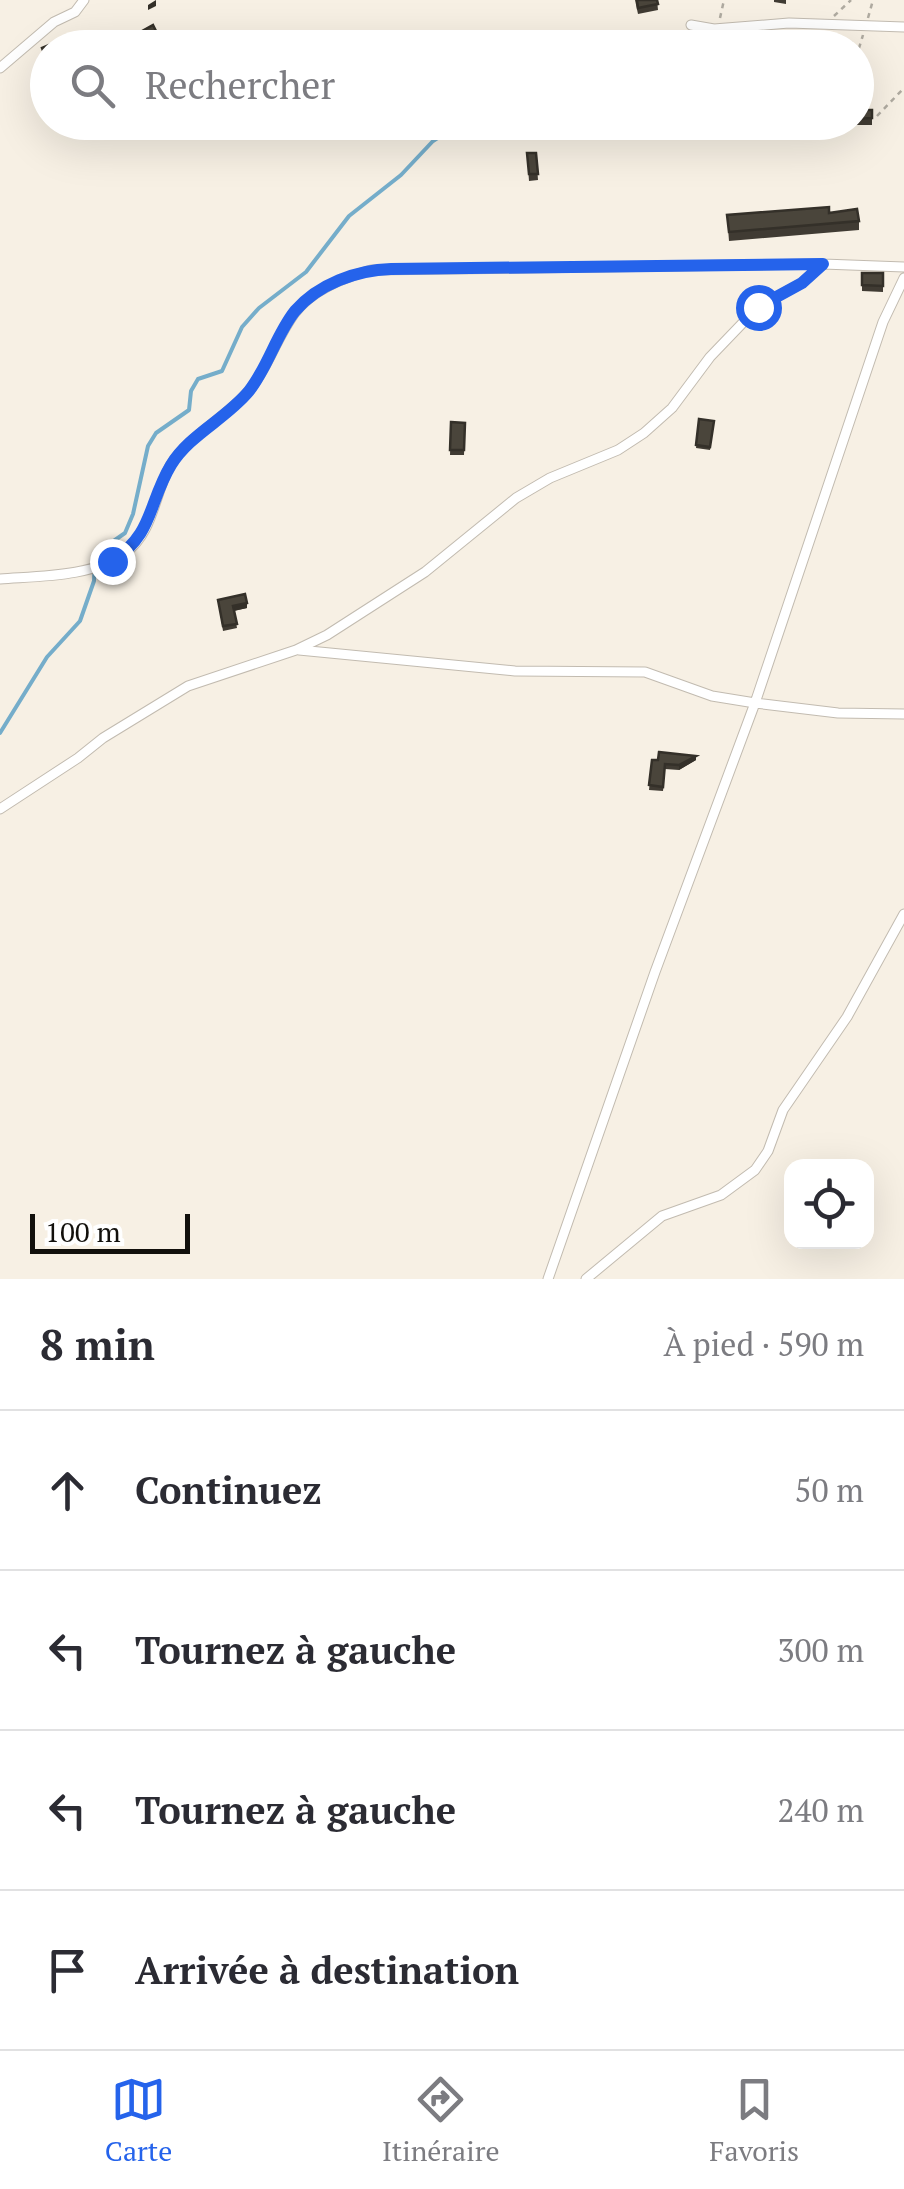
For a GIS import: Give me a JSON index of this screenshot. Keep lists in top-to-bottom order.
{
  "scale_bar": "100 m",
  "page": {
    "search": "Rechercher",
    "scale": "100 m",
    "heading": ["8 min", "À pied · 590 m"],
    "list": [
      ["Continuez", "50 m"],
      ["Tournez à gauche", "300 m"],
      ["Tournez à gauche", "240 m"],
      "Arrivée à destination"
    ],
    "nav": ["Carte", "Itinéraire", "Favoris"]
  }
}
